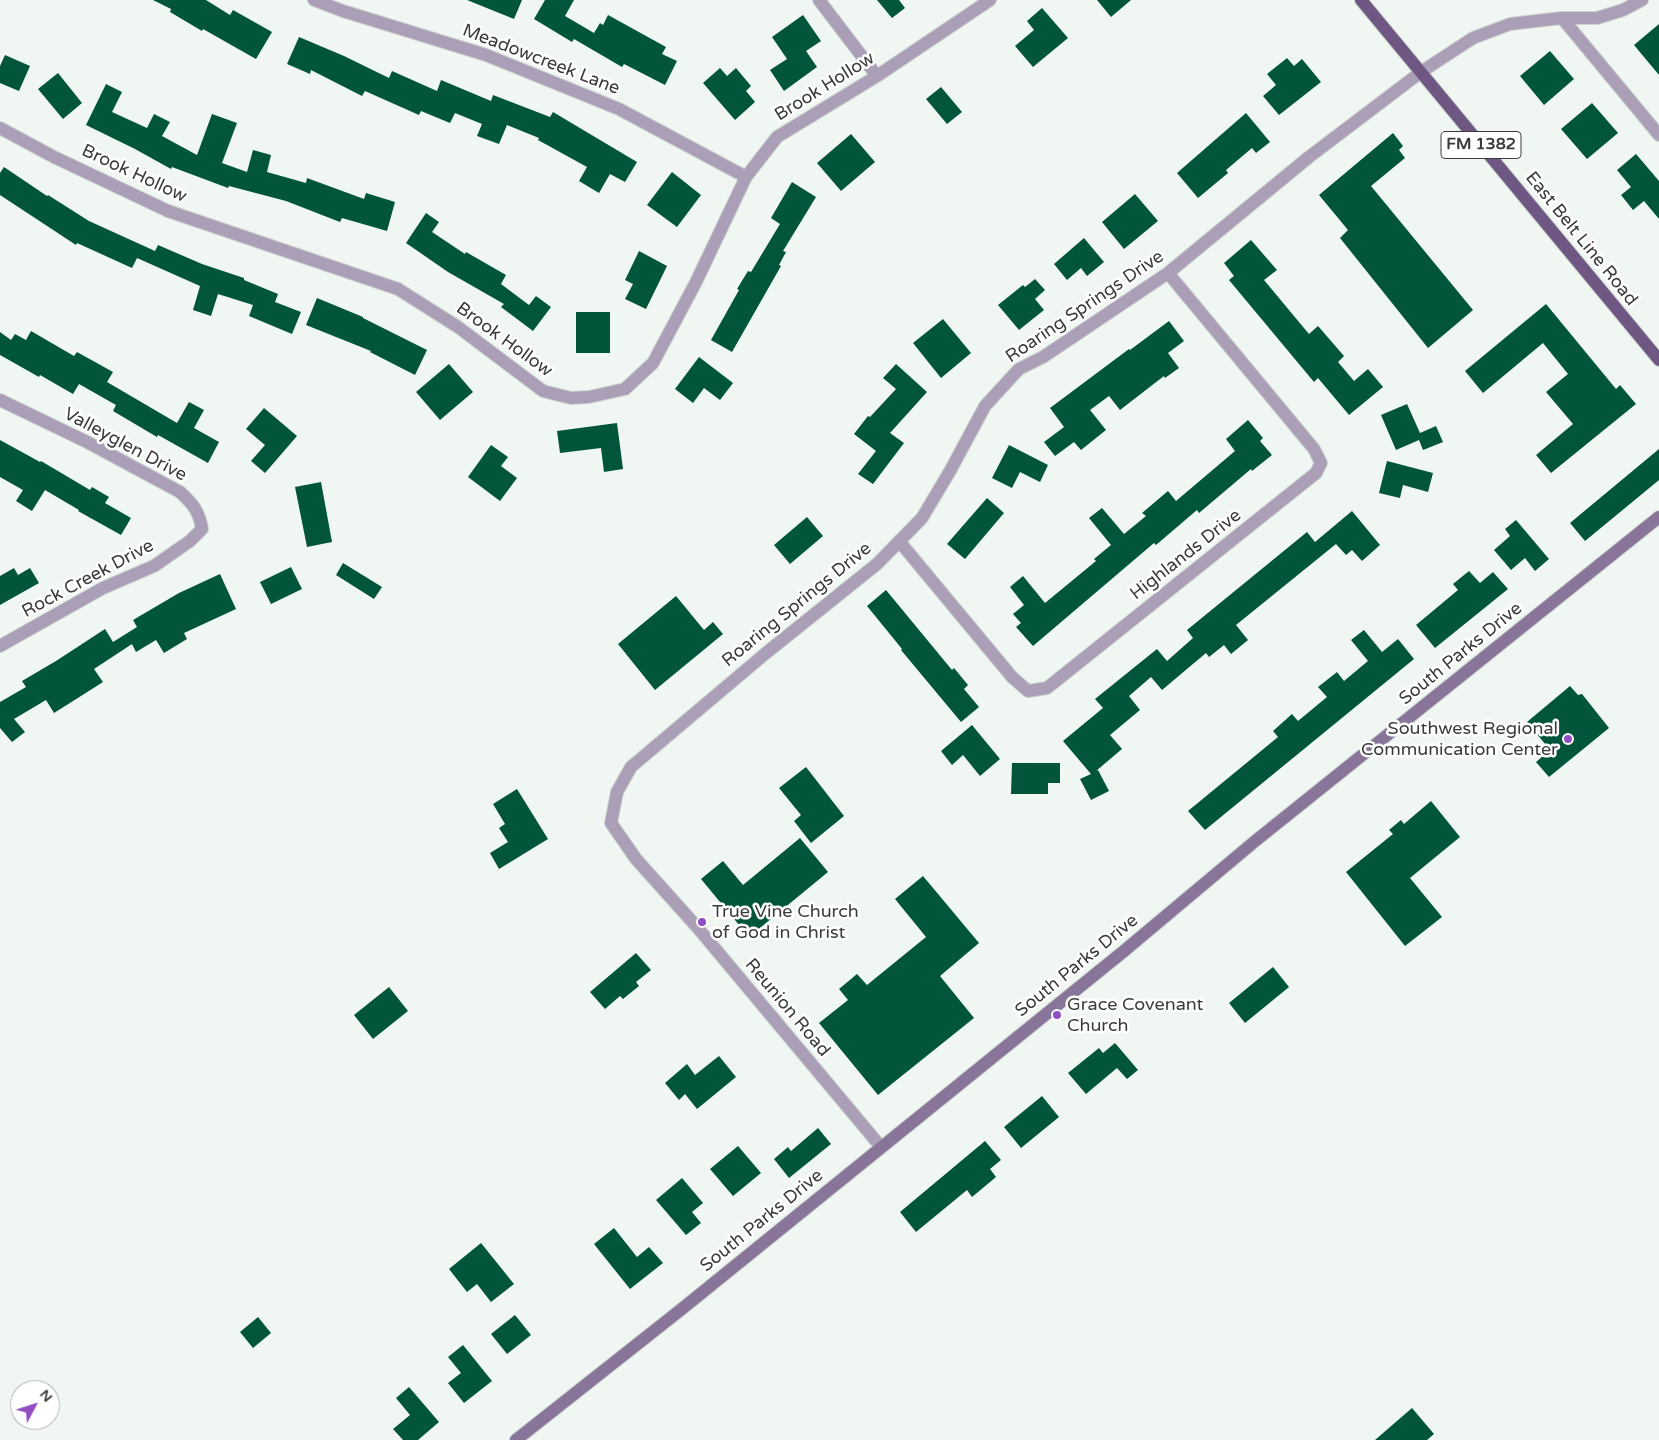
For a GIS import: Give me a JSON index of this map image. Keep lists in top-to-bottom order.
{
  "streets": {
    "main road": ["FM 1382", "East Belt Line Road"],
    "street": [
      "Meadowcreek Lane",
      "Brook Hollow",
      "Roaring Springs Drive",
      "Valleyglen Drive",
      "Highlands Drive",
      "Rock Creek Drive",
      "South Parks Drive",
      "Reunion Road"
    ]
  },
  "crossings": [
    ["Meadowcreek Lane", "Brook Hollow"],
    ["East Belt Line Road", "Roaring Springs Drive"],
    ["Roaring Springs Drive", "Highlands Drive"],
    ["Roaring Springs Drive", "Reunion Road"],
    ["Valleyglen Drive", "Rock Creek Drive"],
    ["South Parks Drive", "Reunion Road"]
  ],
  "places": ["Southwest Regional Communication Center", "True Vine Church of God in Christ", "Grace Covenant Church"],
  "north": "top right"
}
